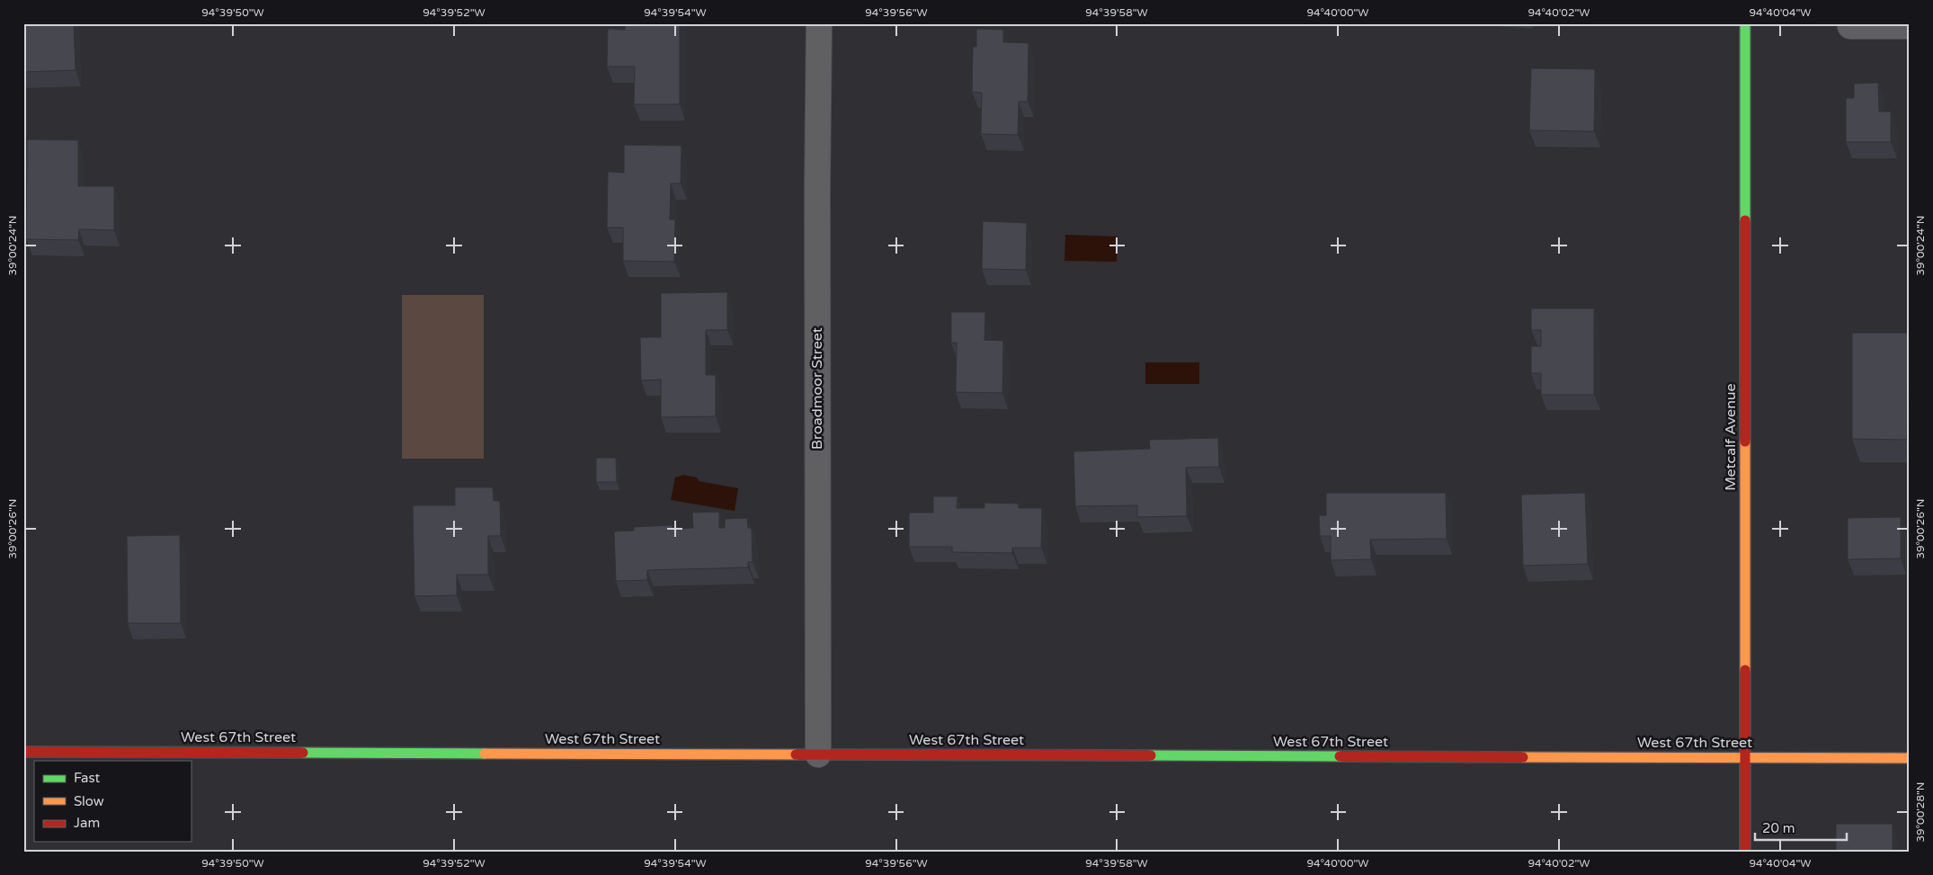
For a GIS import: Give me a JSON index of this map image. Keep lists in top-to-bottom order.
{
  "streets": {
    "street": ["Broadmoor Street", "Metcalf Avenue", "West 67th Street"]
  },
  "crossings": [
    ["Broadmoor Street", "West 67th Street"],
    ["Metcalf Avenue", "West 67th Street"]
  ],
  "legend": ["Fast", "Slow", "Jam"],
  "scale_bar": "20 m",
  "coordinates": [
    "94°39'50\"W",
    "94°39'52\"W",
    "94°39'54\"W",
    "94°39'56\"W",
    "94°39'58\"W",
    "94°40'00\"W",
    "94°40'02\"W",
    "94°40'04\"W",
    "39°00'24\"N",
    "39°00'26\"N",
    "39°00'28\"N"
  ]
}
